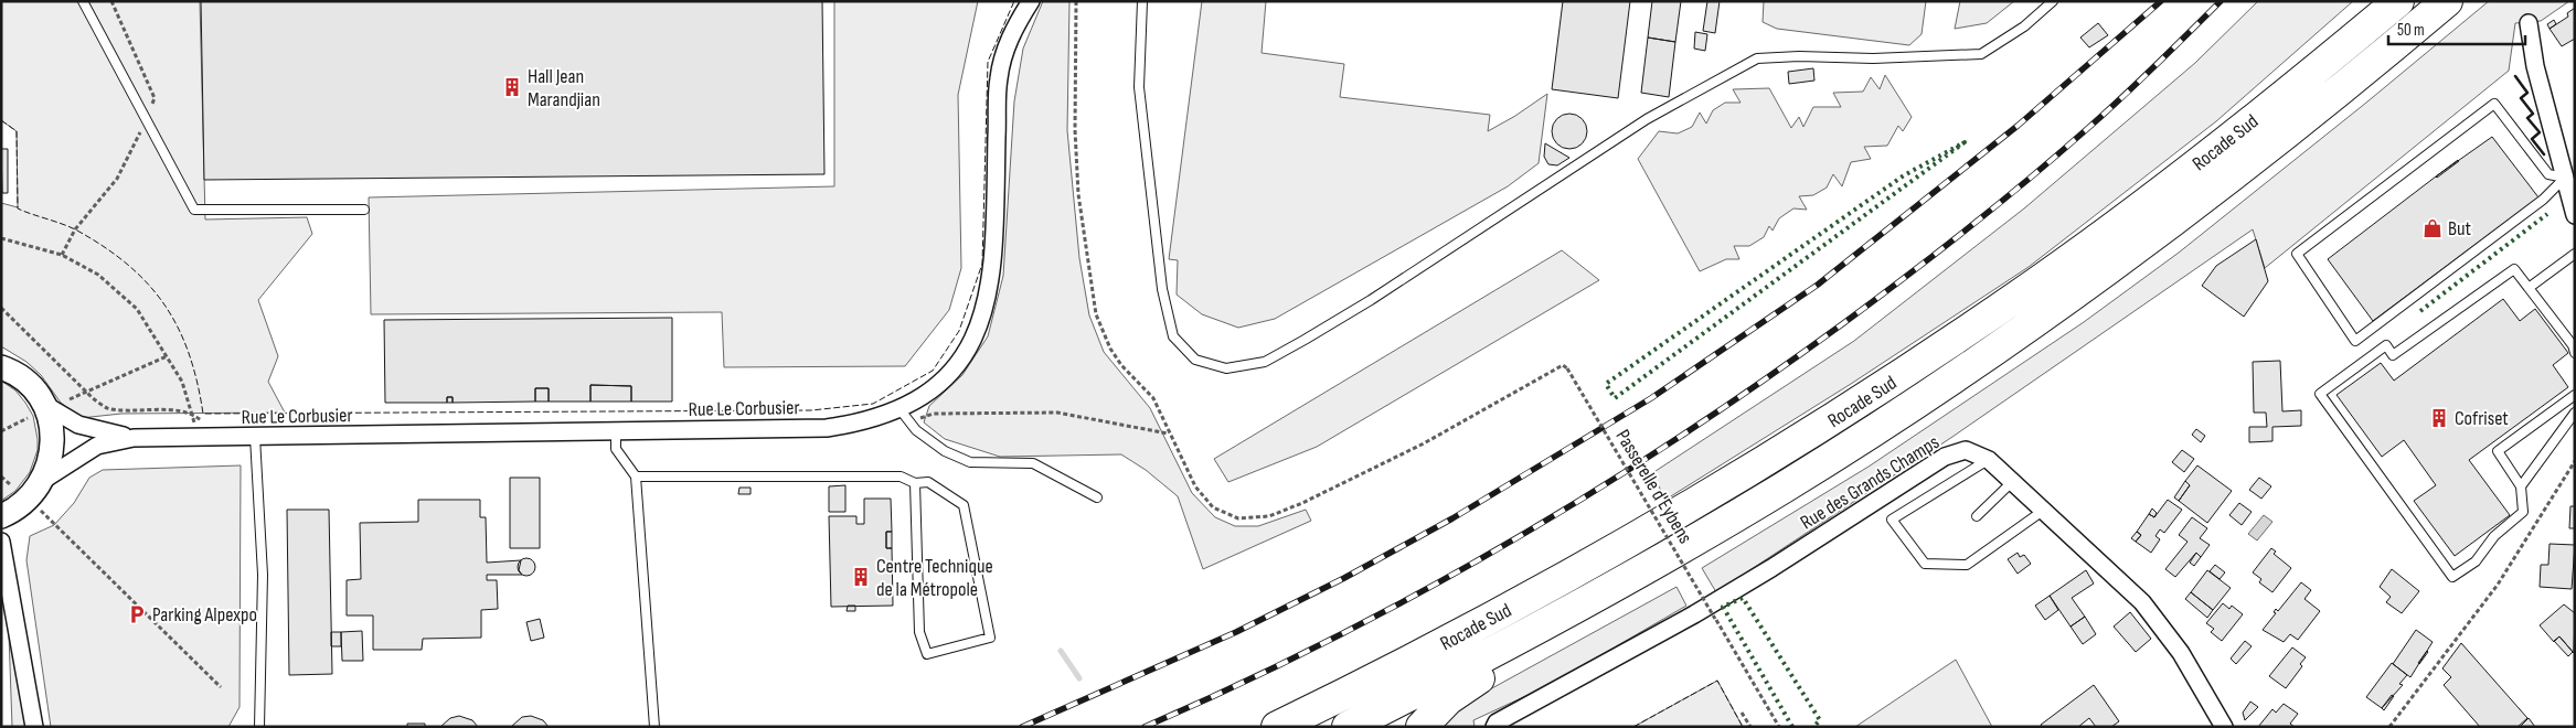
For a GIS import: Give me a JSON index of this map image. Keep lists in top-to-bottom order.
{
  "streets": {
    "highway": ["Rocade Sud"],
    "street": ["Rue Le Corbusier", "Rue des Grands Champs"],
    "path": ["Passerelle d'Eybens"]
  },
  "places": {
    "building": ["Hall Jean Marandjian", "Cofriset", "Centre Technique de la Métropole"],
    "shop": ["But"],
    "parking": ["Parking Alpexpo"]
  },
  "scale_bar": "50 m"
}
